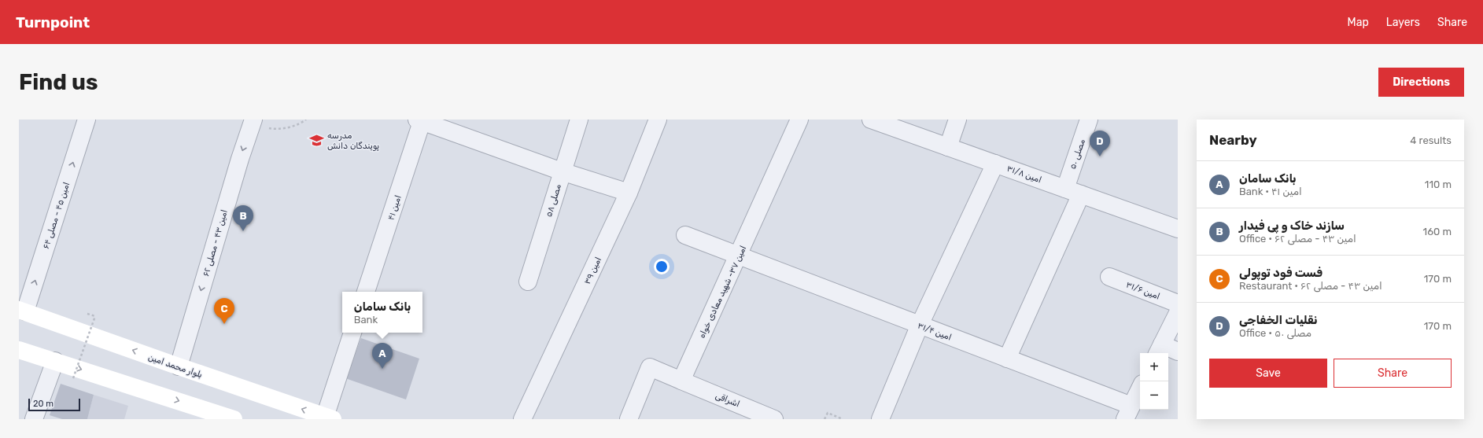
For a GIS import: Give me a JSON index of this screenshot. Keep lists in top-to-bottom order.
{
  "streets": {
    "main road": ["بلوار محمد امین"],
    "street": [
      "مصلی ۵۰",
      "امین ۳۱/۸",
      "مصلی ۵۸",
      "امین ۴۱",
      "امین ۴۵ - مصلی ۶۴",
      "امین ۴۳ - مصلی ۶۲",
      "امین ۳۹",
      "امین ۳۱/۶",
      "امین ۳۷- شهید معادی خواه",
      "امین ۳۱/۴",
      "اشراقی"
    ]
  },
  "crossings": [
    ["مصلی ۵۰", "امین ۳۱/۸"],
    ["امین ۴۵ - مصلی ۶۴", "بلوار محمد امین"],
    ["امین ۴۳ - مصلی ۶۲", "بلوار محمد امین"],
    ["امین ۳۷- شهید معادی خواه", "امین ۳۱/۴"],
    ["امین ۳۷- شهید معادی خواه", "اشراقی"]
  ],
  "one_way": ["امین ۴۵ - مصلی ۶۴", "امین ۴۳ - مصلی ۶۲"],
  "places": {
    "school or university": ["مدرسه پویندگان دانش"]
  },
  "scale_bar": "20 m",
  "page": {
    "header": "Turnpoint",
    "nav": ["Map", "Layers", "Share"],
    "buttons": [
      "Directions",
      ["Save", "Share"]
    ],
    "title": "Find us",
    "heading": ["Nearby", "4 results"],
    "pins": [
      "D",
      "B",
      "C",
      "A"
    ],
    "list": [
      {
        "mark": "A",
        "name": "بانک سامان",
        "note": "Bank · امین ۴۱",
        "value": "110 m"
      },
      {
        "mark": "B",
        "name": "سازند خاک و پی فیدار",
        "note": "Office · امین ۴۳ - مصلی ۶۲",
        "value": "160 m"
      },
      {
        "mark": "C",
        "name": "فست فود توپولی",
        "note": "Restaurant · امین ۴۳ - مصلی ۶۲",
        "value": "170 m"
      },
      {
        "mark": "D",
        "name": "نقلیات الخفاجی",
        "note": "Office · مصلی ۵۰",
        "value": "170 m"
      }
    ],
    "popup": ["بانک سامان", "Bank"],
    "map_buttons": ["+", "−"],
    "scale": "20 m"
  }
}
